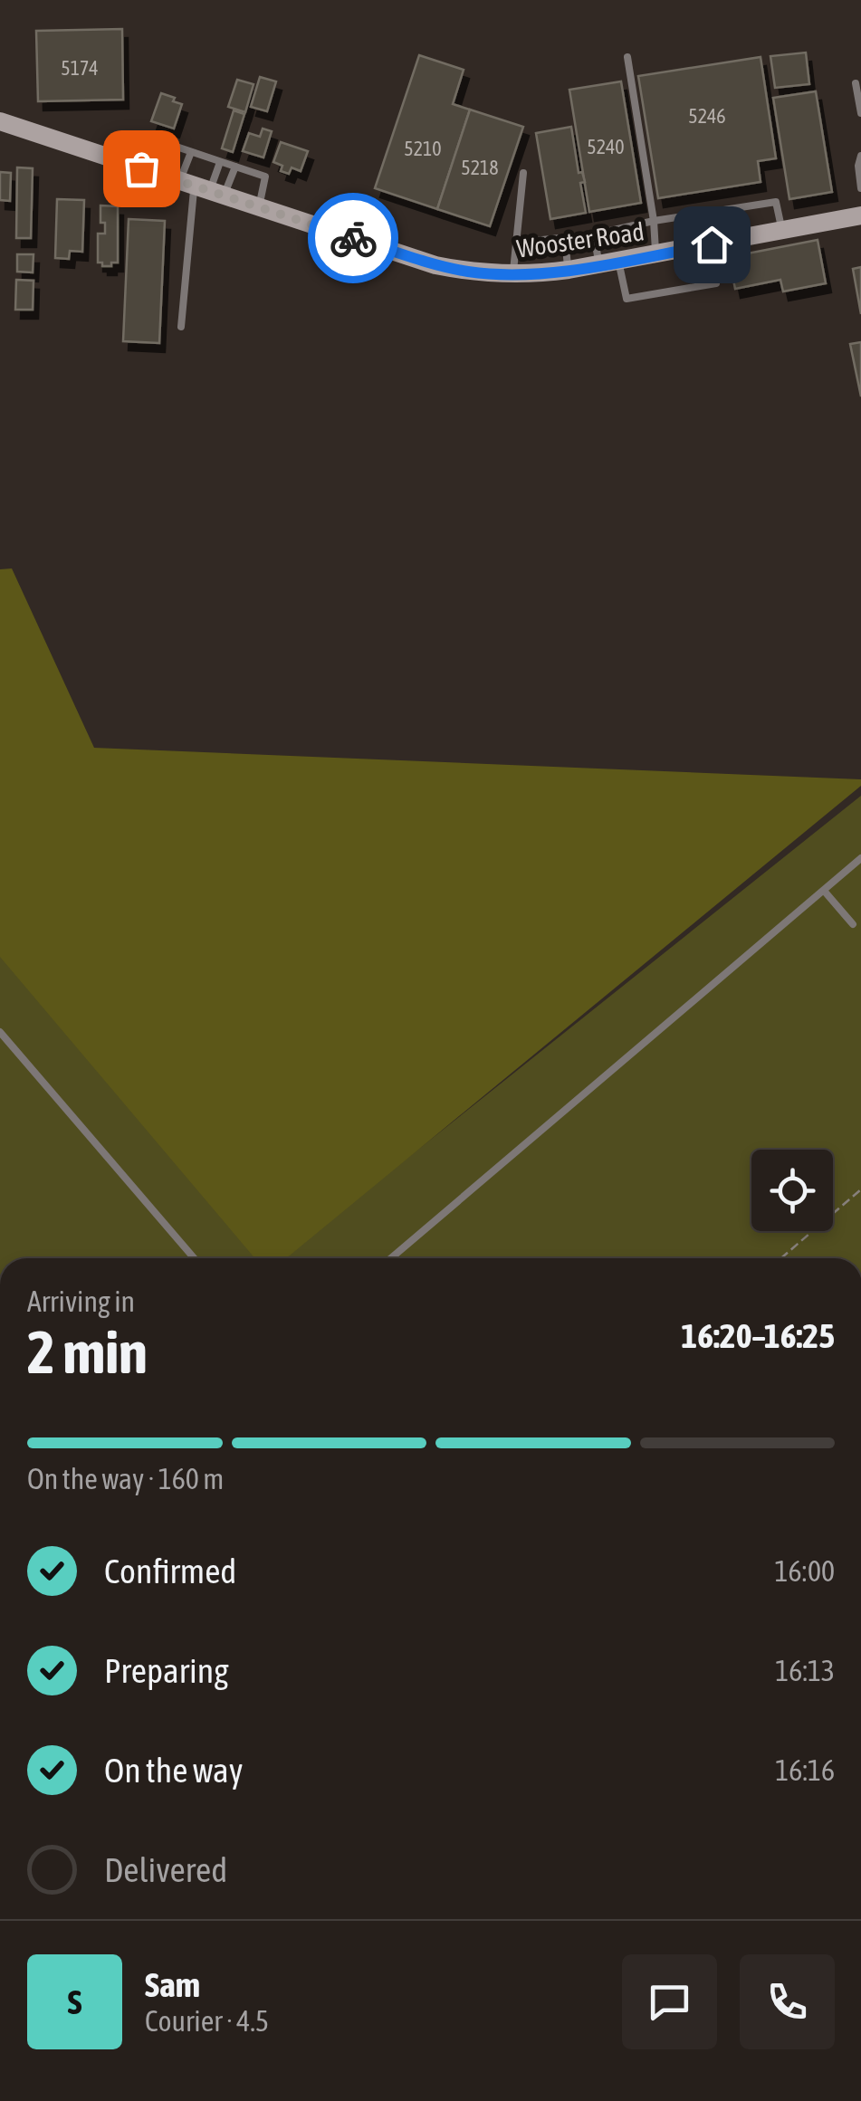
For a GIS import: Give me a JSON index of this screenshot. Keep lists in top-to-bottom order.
{
  "streets": {
    "street": ["Wooster Road"]
  },
  "house_numbers": [
    "5174",
    "5246",
    "5240",
    "5210",
    "5218"
  ],
  "page": {
    "heading": ["2 min", "Arriving in", "16:20–16:25"],
    "panel": ["Sam", "Courier · 4.5"],
    "bar": "On the way · 160 m",
    "list": [
      ["Confirmed", "16:00"],
      ["Preparing", "16:13"],
      ["On the way", "16:16"],
      "Delivered"
    ],
    "round": "S"
  }
}
